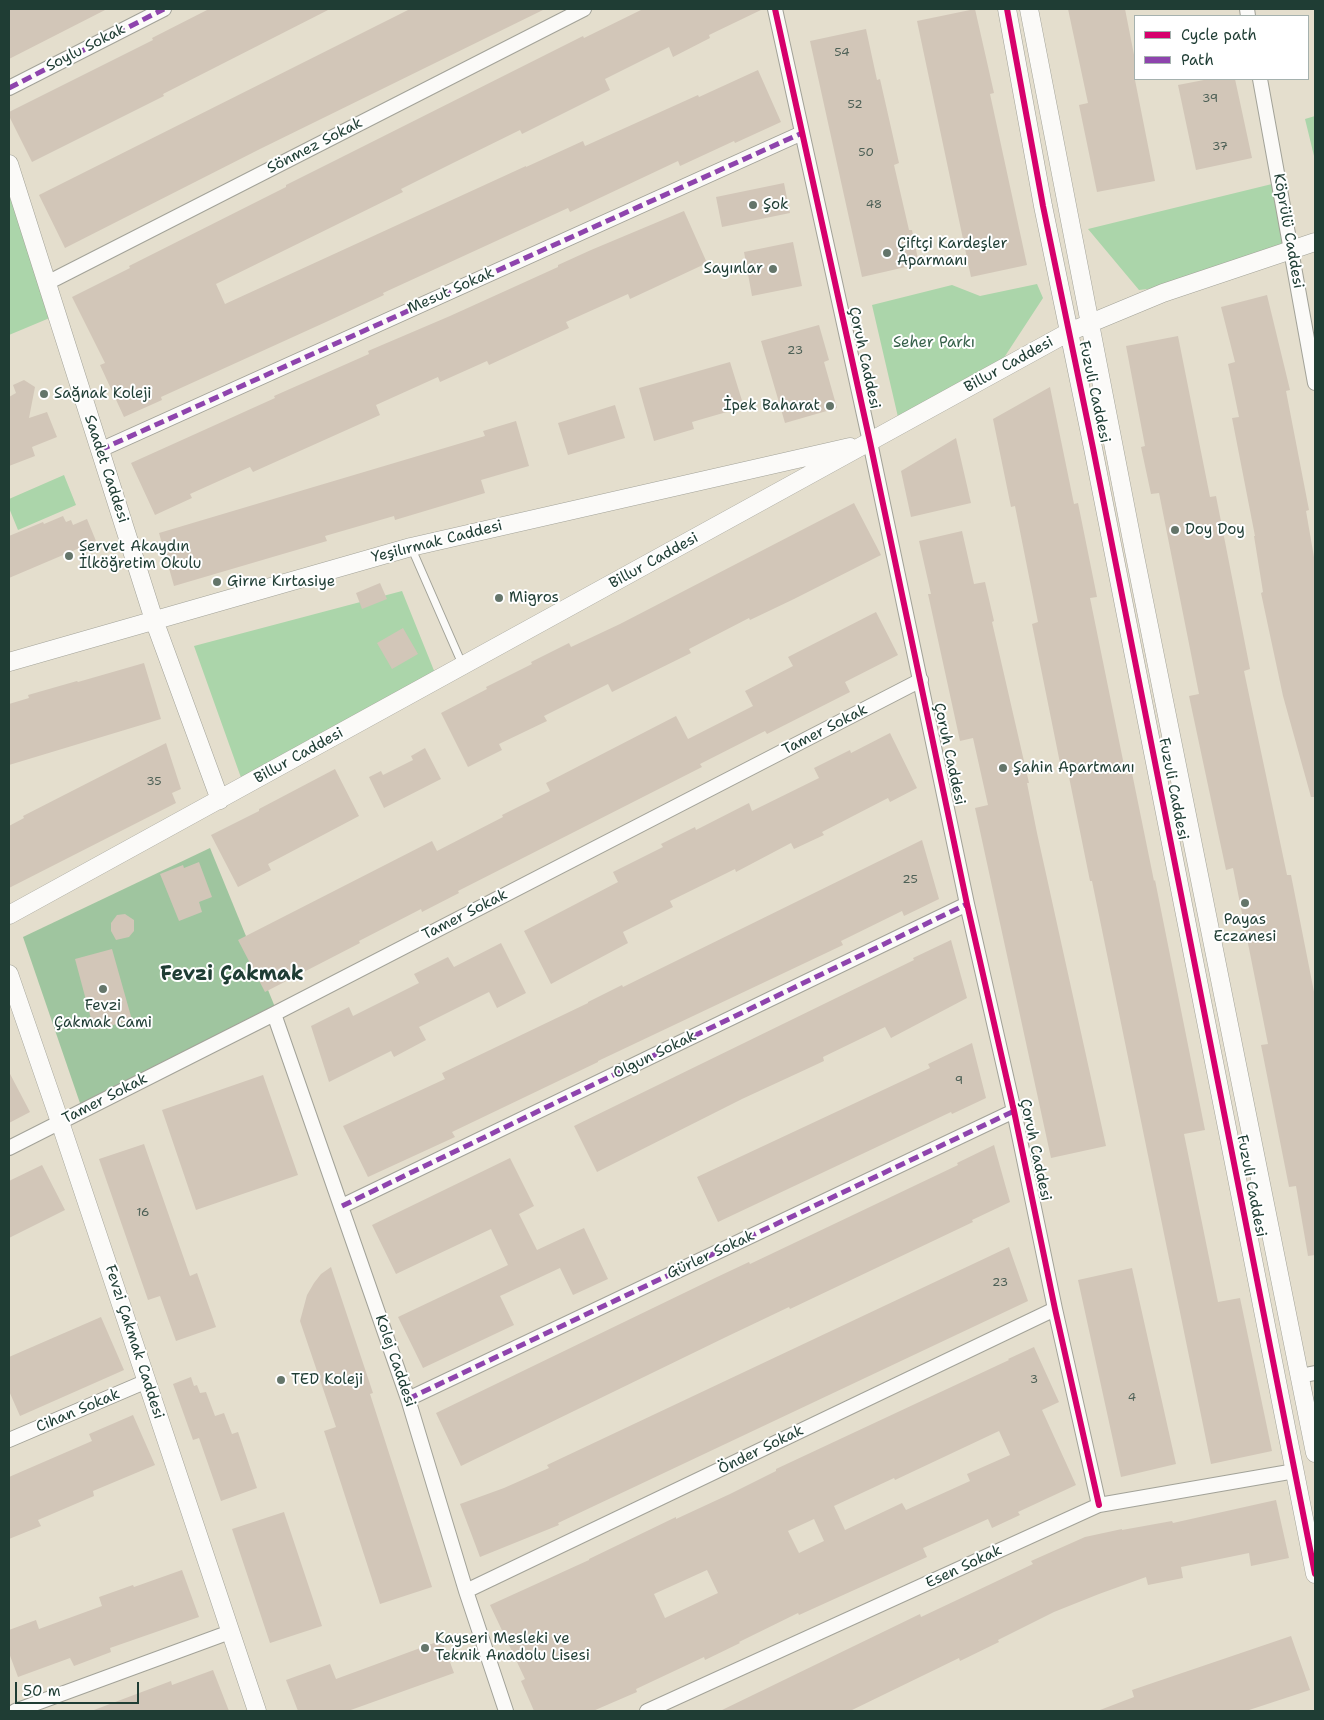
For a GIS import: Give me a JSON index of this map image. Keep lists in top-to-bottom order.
{
  "streets": {
    "street": [
      "Soylu Sokak",
      "Sönmez Sokak",
      "Köprülü Caddesi",
      "Mesut Sokak",
      "Çoruh Caddesi",
      "Billur Caddesi",
      "Fuzuli Caddesi",
      "Saadet Caddesi",
      "Yeşilırmak Caddesi",
      "Tamer Sokak",
      "Olgun Sokak",
      "Gürler Sokak",
      "Fevzi Çakmak Caddesi",
      "Kolej Caddesi",
      "Cihan Sokak",
      "Önder Sokak",
      "Esen Sokak"
    ]
  },
  "crossings": [
    ["Sönmez Sokak", "Saadet Caddesi"],
    ["Köprülü Caddesi", "Billur Caddesi"],
    ["Mesut Sokak", "Çoruh Caddesi"],
    ["Mesut Sokak", "Saadet Caddesi"],
    ["Çoruh Caddesi", "Billur Caddesi"],
    ["Çoruh Caddesi", "Yeşilırmak Caddesi"],
    ["Çoruh Caddesi", "Tamer Sokak"],
    ["Çoruh Caddesi", "Olgun Sokak"],
    ["Çoruh Caddesi", "Gürler Sokak"],
    ["Çoruh Caddesi", "Önder Sokak"],
    ["Çoruh Caddesi", "Esen Sokak"],
    ["Billur Caddesi", "Fuzuli Caddesi"],
    ["Billur Caddesi", "Saadet Caddesi"],
    ["Billur Caddesi", "Yeşilırmak Caddesi"],
    ["Fuzuli Caddesi", "Esen Sokak"],
    ["Saadet Caddesi", "Yeşilırmak Caddesi"],
    ["Tamer Sokak", "Fevzi Çakmak Caddesi"],
    ["Tamer Sokak", "Kolej Caddesi"],
    ["Olgun Sokak", "Kolej Caddesi"],
    ["Gürler Sokak", "Kolej Caddesi"],
    ["Fevzi Çakmak Caddesi", "Cihan Sokak"],
    ["Kolej Caddesi", "Önder Sokak"]
  ],
  "districts": ["Fevzi Çakmak"],
  "parks": ["Seher Parkı"],
  "places": [
    "Şok",
    "Çiftçi Kardeşler Aparmanı",
    "Sayınlar",
    "Sağnak Koleji",
    "İpek Baharat",
    "Doy Doy",
    "Servet Akaydın İlköğretim Okulu",
    "Girne Kırtasiye",
    "Migros",
    "Şahin Apartmanı",
    "Payas Eczanesi",
    "Fevzi Çakmak Cami",
    "TED Koleji",
    "Kayseri Mesleki ve Teknik Anadolu Lisesi"
  ],
  "house_numbers": [
    "54",
    "39",
    "52",
    "37",
    "50",
    "48",
    "23",
    "35",
    "25",
    "9",
    "16",
    "23",
    "3",
    "4"
  ],
  "legend": ["Cycle path", "Path"],
  "scale_bar": "50 m"
}
